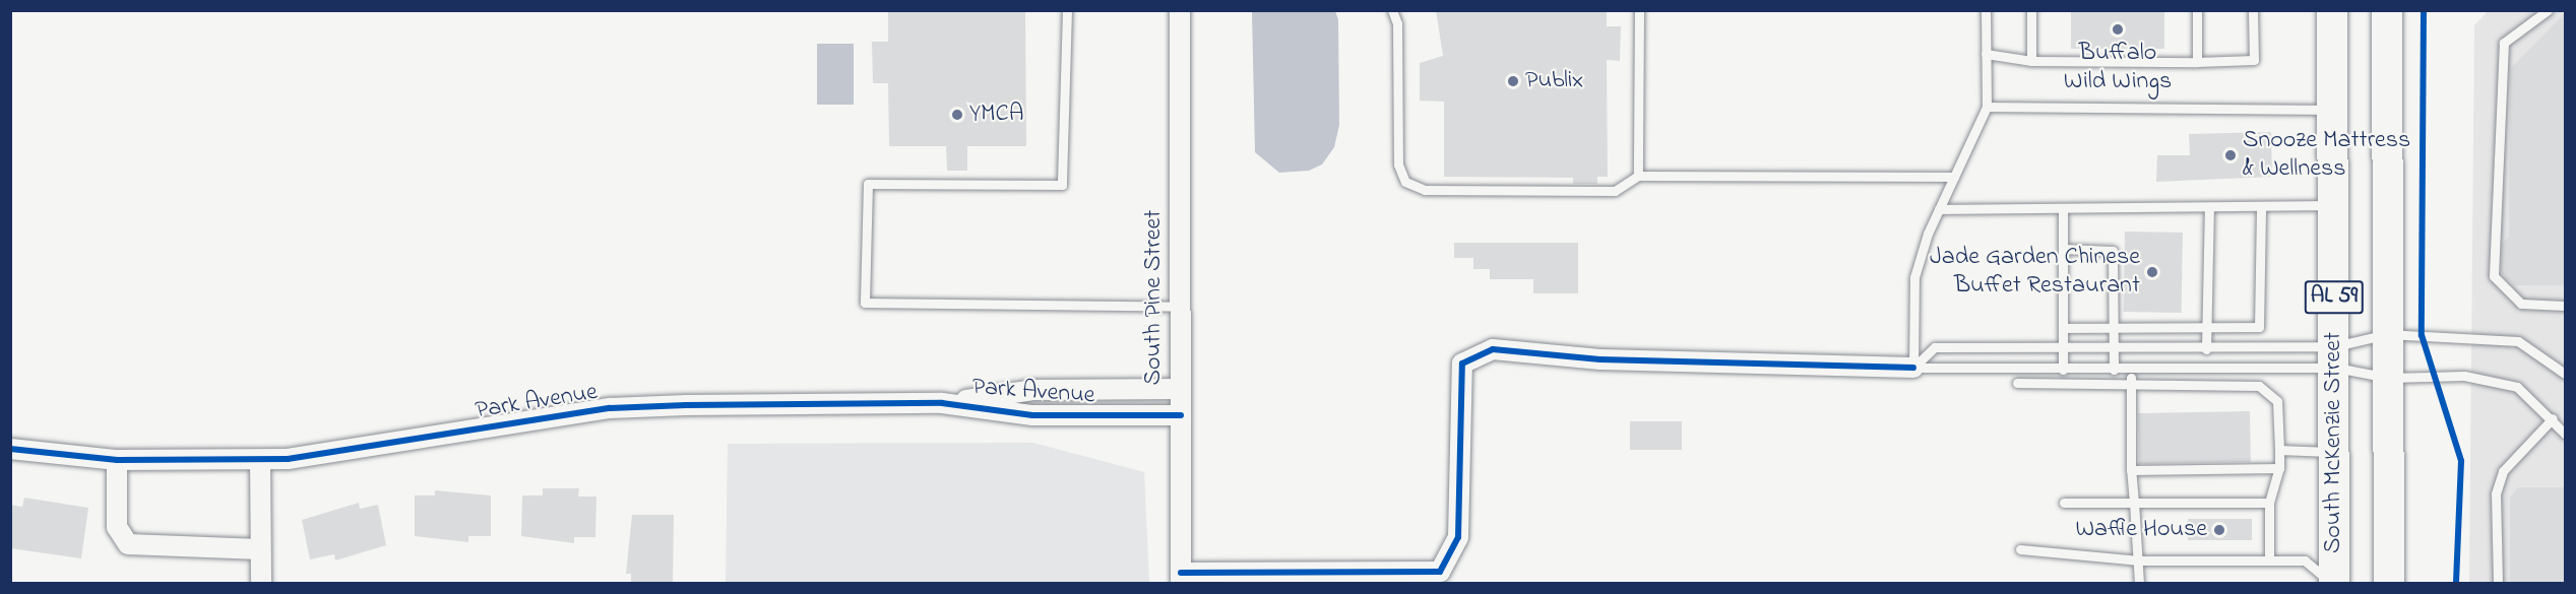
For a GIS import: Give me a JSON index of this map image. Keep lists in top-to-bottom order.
{
  "streets": {
    "main road": ["AL 59", "South McKenzie Street"],
    "street": ["South Pine Street", "Park Avenue"]
  },
  "crossings": [
    ["South Pine Street", "Park Avenue"]
  ],
  "places": [
    "Buffalo Wild Wings",
    "Publix",
    "YMCA",
    "Snooze Mattress & Wellness",
    "Jade Garden Chinese Buffet Restaurant",
    "Waffle House"
  ]
}
